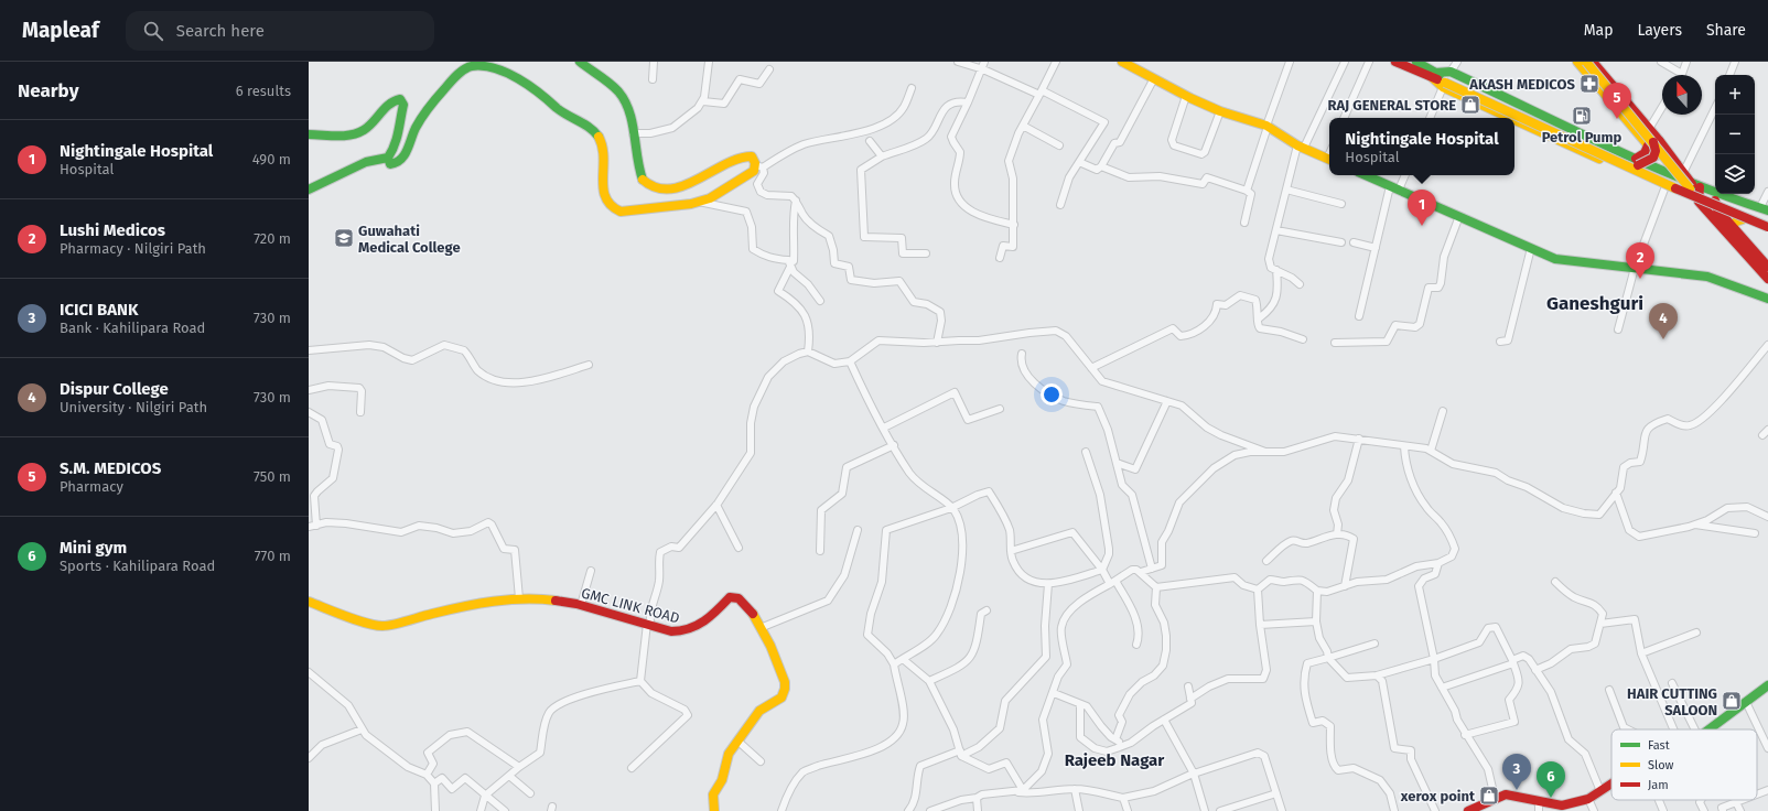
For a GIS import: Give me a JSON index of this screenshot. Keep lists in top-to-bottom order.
{
  "streets": {
    "main road": ["GMC LINK ROAD"]
  },
  "districts": ["Ganeshguri", "Rajeeb Nagar"],
  "places": {
    "pharmacy": ["AKASH MEDICOS"],
    "shop": ["RAJ GENERAL STORE", "HAIR CUTTING SALOON", "xerox point"],
    "fuel station": ["Petrol Pump"],
    "school or university": ["Guwahati Medical College"]
  },
  "legend": ["Fast", "Slow", "Jam"],
  "north": "top",
  "page": {
    "header": "Mapleaf",
    "search": "Search here",
    "nav": ["Map", "Layers", "Share"],
    "heading": ["Nearby", "6 results"],
    "map_buttons": ["+", "−"],
    "pins": [
      "5",
      "1",
      "2",
      "4",
      "3",
      "6"
    ],
    "popup": ["Nightingale Hospital", "Hospital"],
    "list": [
      {
        "mark": "1",
        "name": "Nightingale Hospital",
        "note": "Hospital",
        "value": "490 m"
      },
      {
        "mark": "2",
        "name": "Lushi Medicos",
        "note": "Pharmacy · Nilgiri Path",
        "value": "720 m"
      },
      {
        "mark": "3",
        "name": "ICICI BANK",
        "note": "Bank · Kahilipara Road",
        "value": "730 m"
      },
      {
        "mark": "4",
        "name": "Dispur College",
        "note": "University · Nilgiri Path",
        "value": "730 m"
      },
      {
        "mark": "5",
        "name": "S.M. MEDICOS",
        "note": "Pharmacy",
        "value": "750 m"
      },
      {
        "mark": "6",
        "name": "Mini gym",
        "note": "Sports · Kahilipara Road",
        "value": "770 m"
      }
    ]
  }
}
